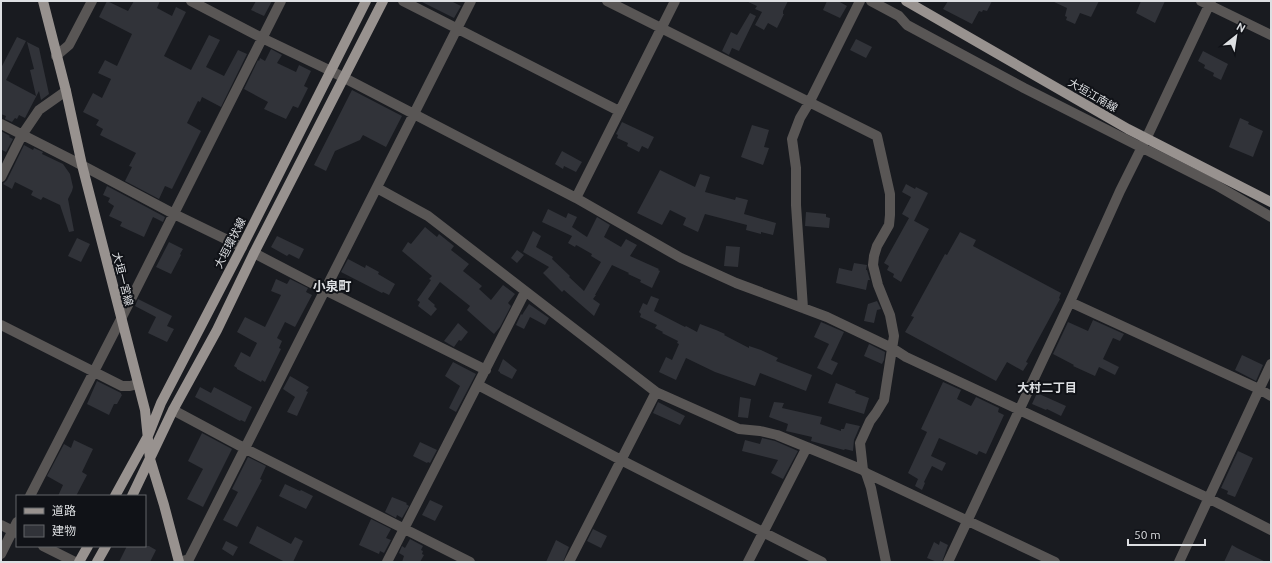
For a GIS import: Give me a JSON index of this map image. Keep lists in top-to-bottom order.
{
  "streets": {
    "main road": ["大垣江南線", "大垣環状線", "大垣一宮線"]
  },
  "crossings": [
    ["大垣環状線", "大垣一宮線"]
  ],
  "districts": ["小泉町", "大村二丁目"],
  "legend": ["道路", "建物"],
  "scale_bar": "50 m",
  "north": "top right"
}
